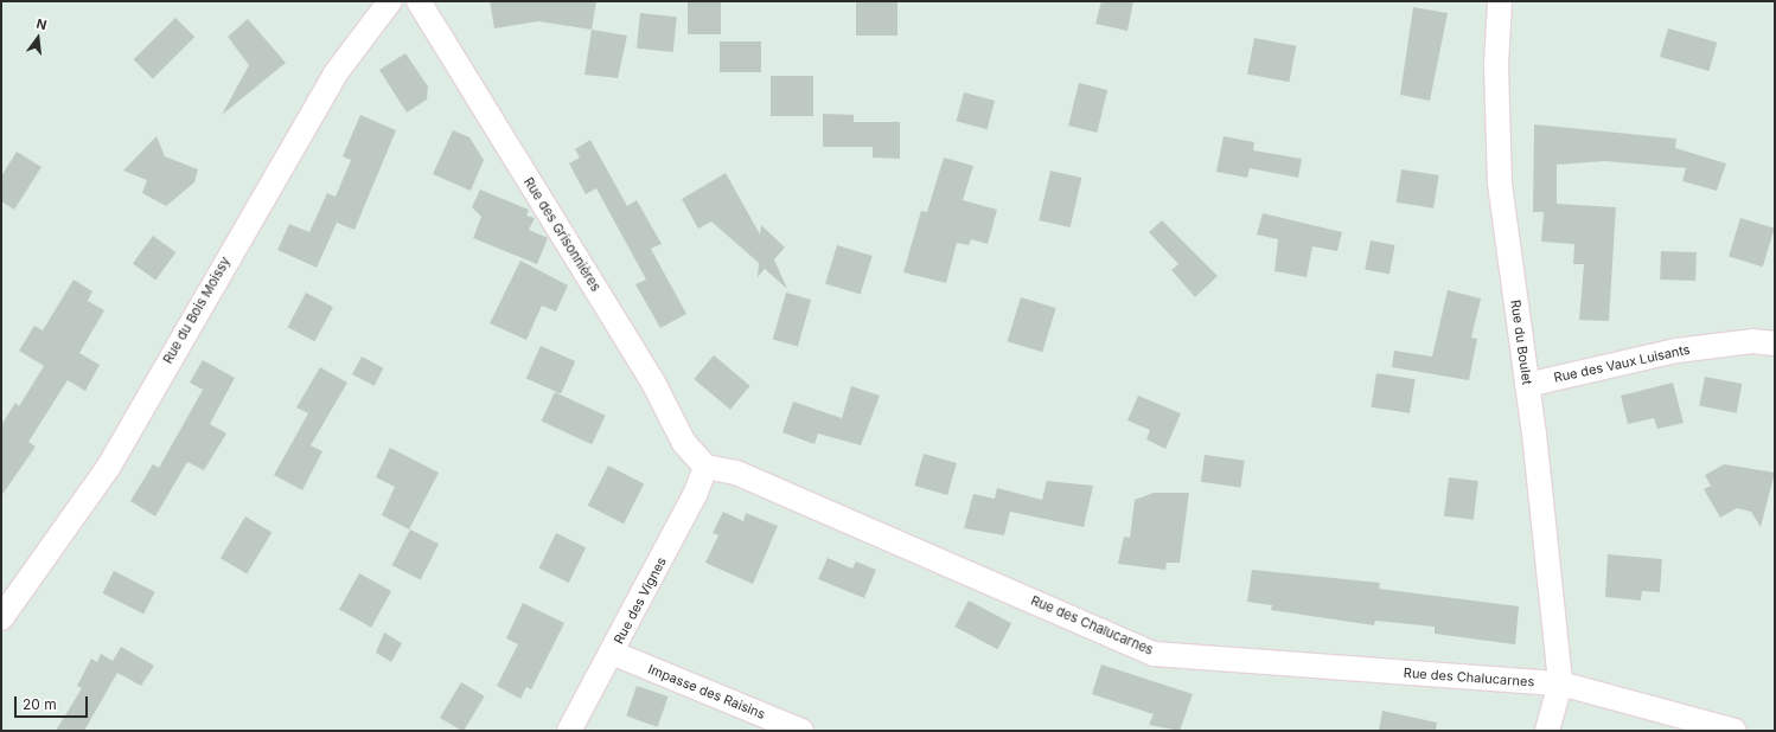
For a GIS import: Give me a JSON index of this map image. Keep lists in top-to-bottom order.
{
  "streets": {
    "street": [
      "Rue des Grisonnières",
      "Rue du Bois Moissy",
      "Rue du Boulet",
      "Rue des Vaux Luisants",
      "Rue des Vignes",
      "Rue des Chalucarnes",
      "Impasse des Raisins"
    ]
  },
  "crossings": [
    ["Rue des Grisonnières", "Rue des Vignes"],
    ["Rue des Grisonnières", "Rue des Chalucarnes"],
    ["Rue du Boulet", "Rue des Vaux Luisants"],
    ["Rue du Boulet", "Rue des Chalucarnes"],
    ["Rue des Vignes", "Rue des Chalucarnes"],
    ["Rue des Vignes", "Impasse des Raisins"]
  ],
  "scale_bar": "20 m",
  "north": "top"
}
